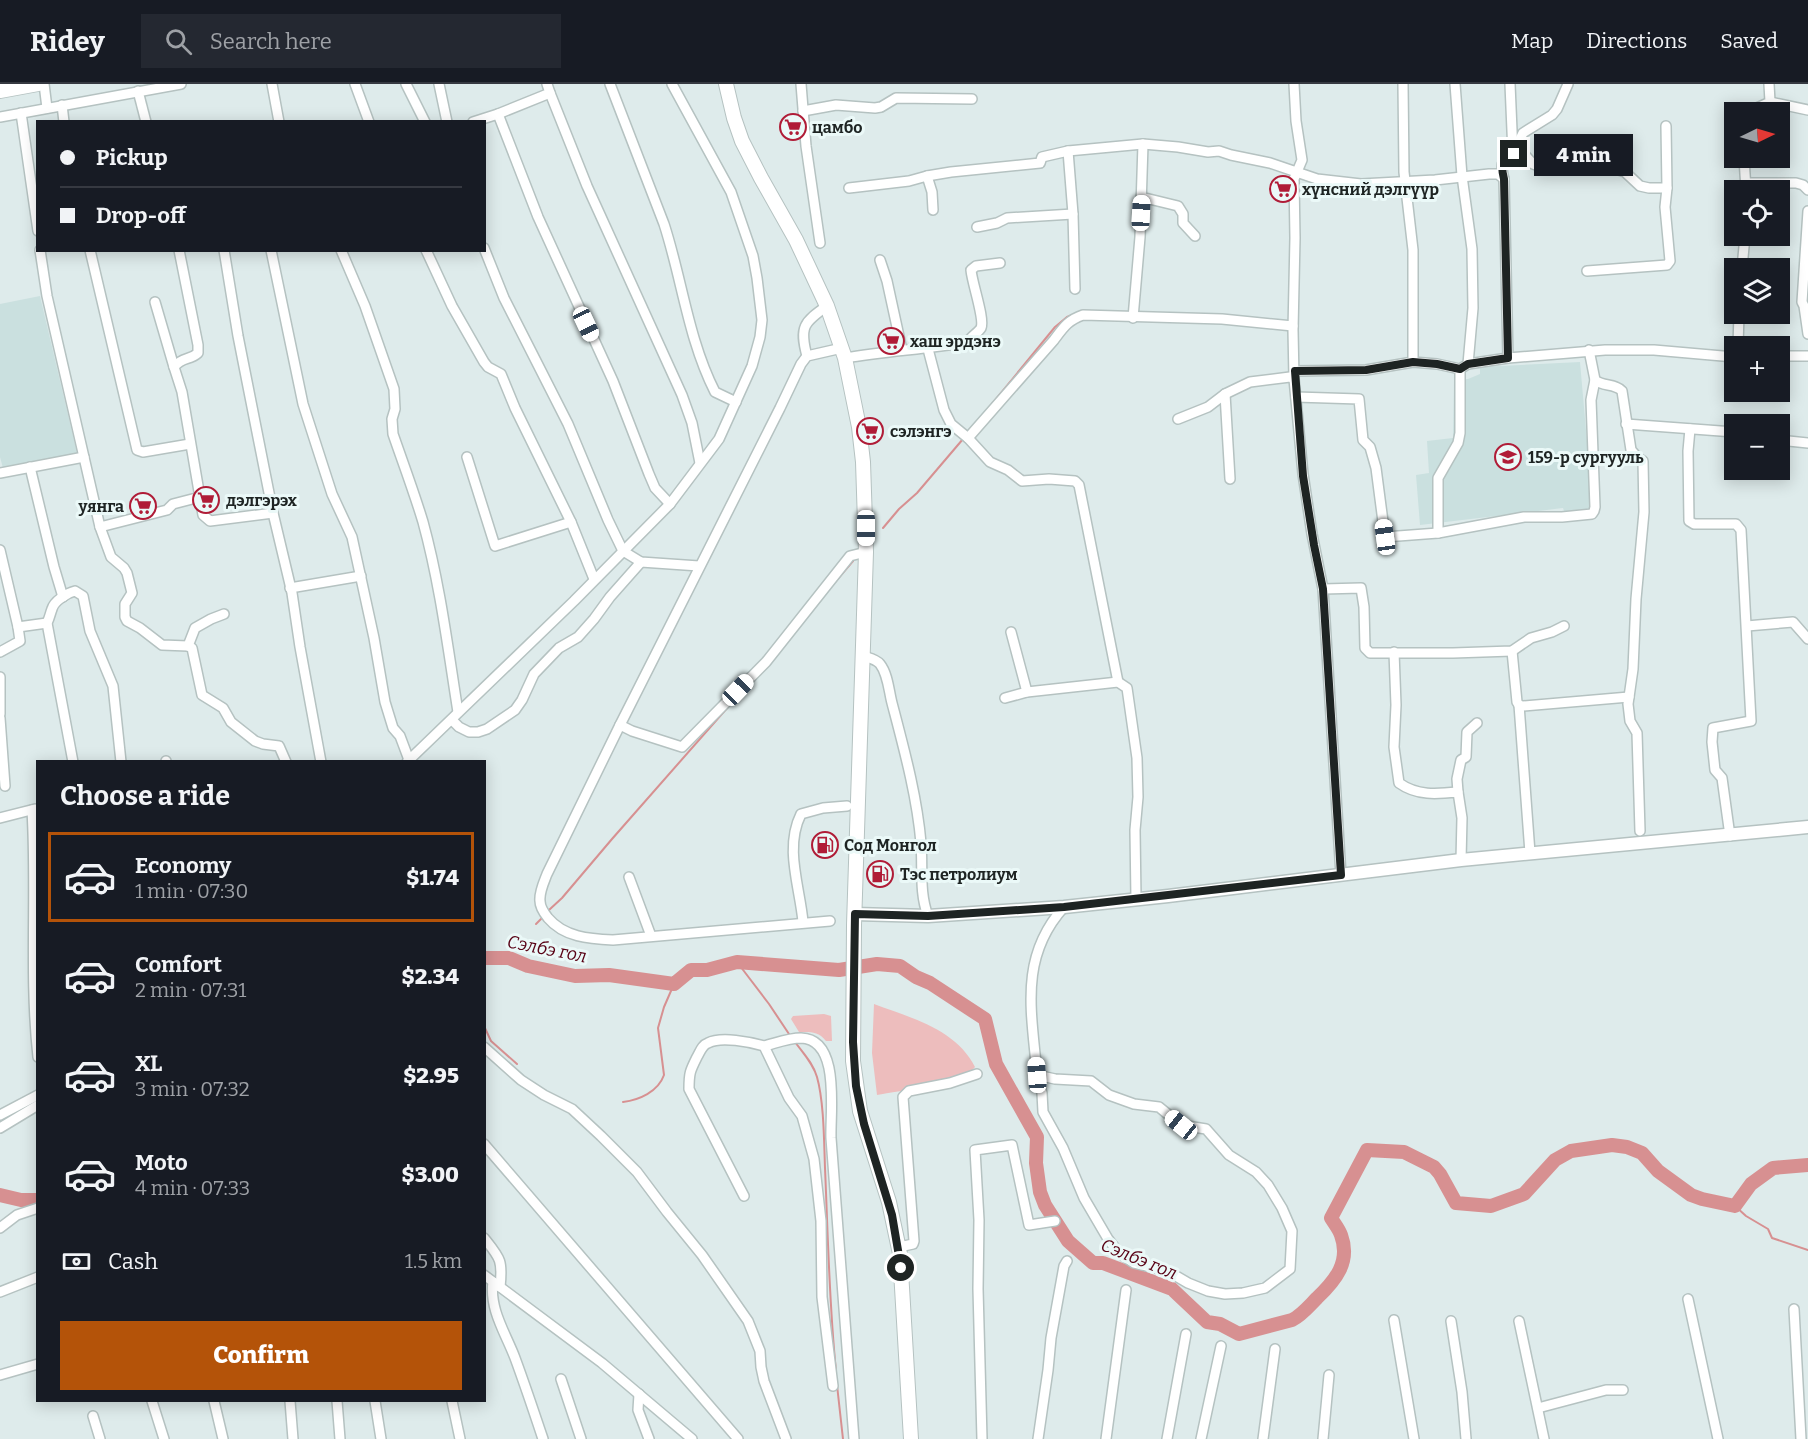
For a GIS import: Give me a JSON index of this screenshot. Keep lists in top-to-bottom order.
{
  "water": ["Сэлбэ гол"],
  "places": {
    "supermarket": [
      "цамбо",
      "хүнсний дэлгүүр",
      "хаш эрдэнэ",
      "сэлэнгэ",
      "дэлгэрэх",
      "уянга"
    ],
    "school or university": ["159-р сургууль"],
    "fuel station": ["Сод Монгол", "Тэс петролиум"]
  },
  "north": "right",
  "page": {
    "header": "Ridey",
    "search": "Search here",
    "nav": ["Map", "Directions", "Saved"],
    "map_buttons": ["+", "−"],
    "banner": ["Pickup", "Drop-off"],
    "bubble": "4 min",
    "heading": "Choose a ride",
    "list": [
      {
        "name": "Economy",
        "note": "1 min · 07:30",
        "value": "$1.74"
      },
      {
        "name": "Comfort",
        "note": "2 min · 07:31",
        "value": "$2.34"
      },
      {
        "name": "XL",
        "note": "3 min · 07:32",
        "value": "$2.95"
      },
      {
        "name": "Moto",
        "note": "4 min · 07:33",
        "value": "$3.00"
      }
    ],
    "pay": ["Cash", "1.5 km"],
    "buttons": "Confirm"
  }
}
